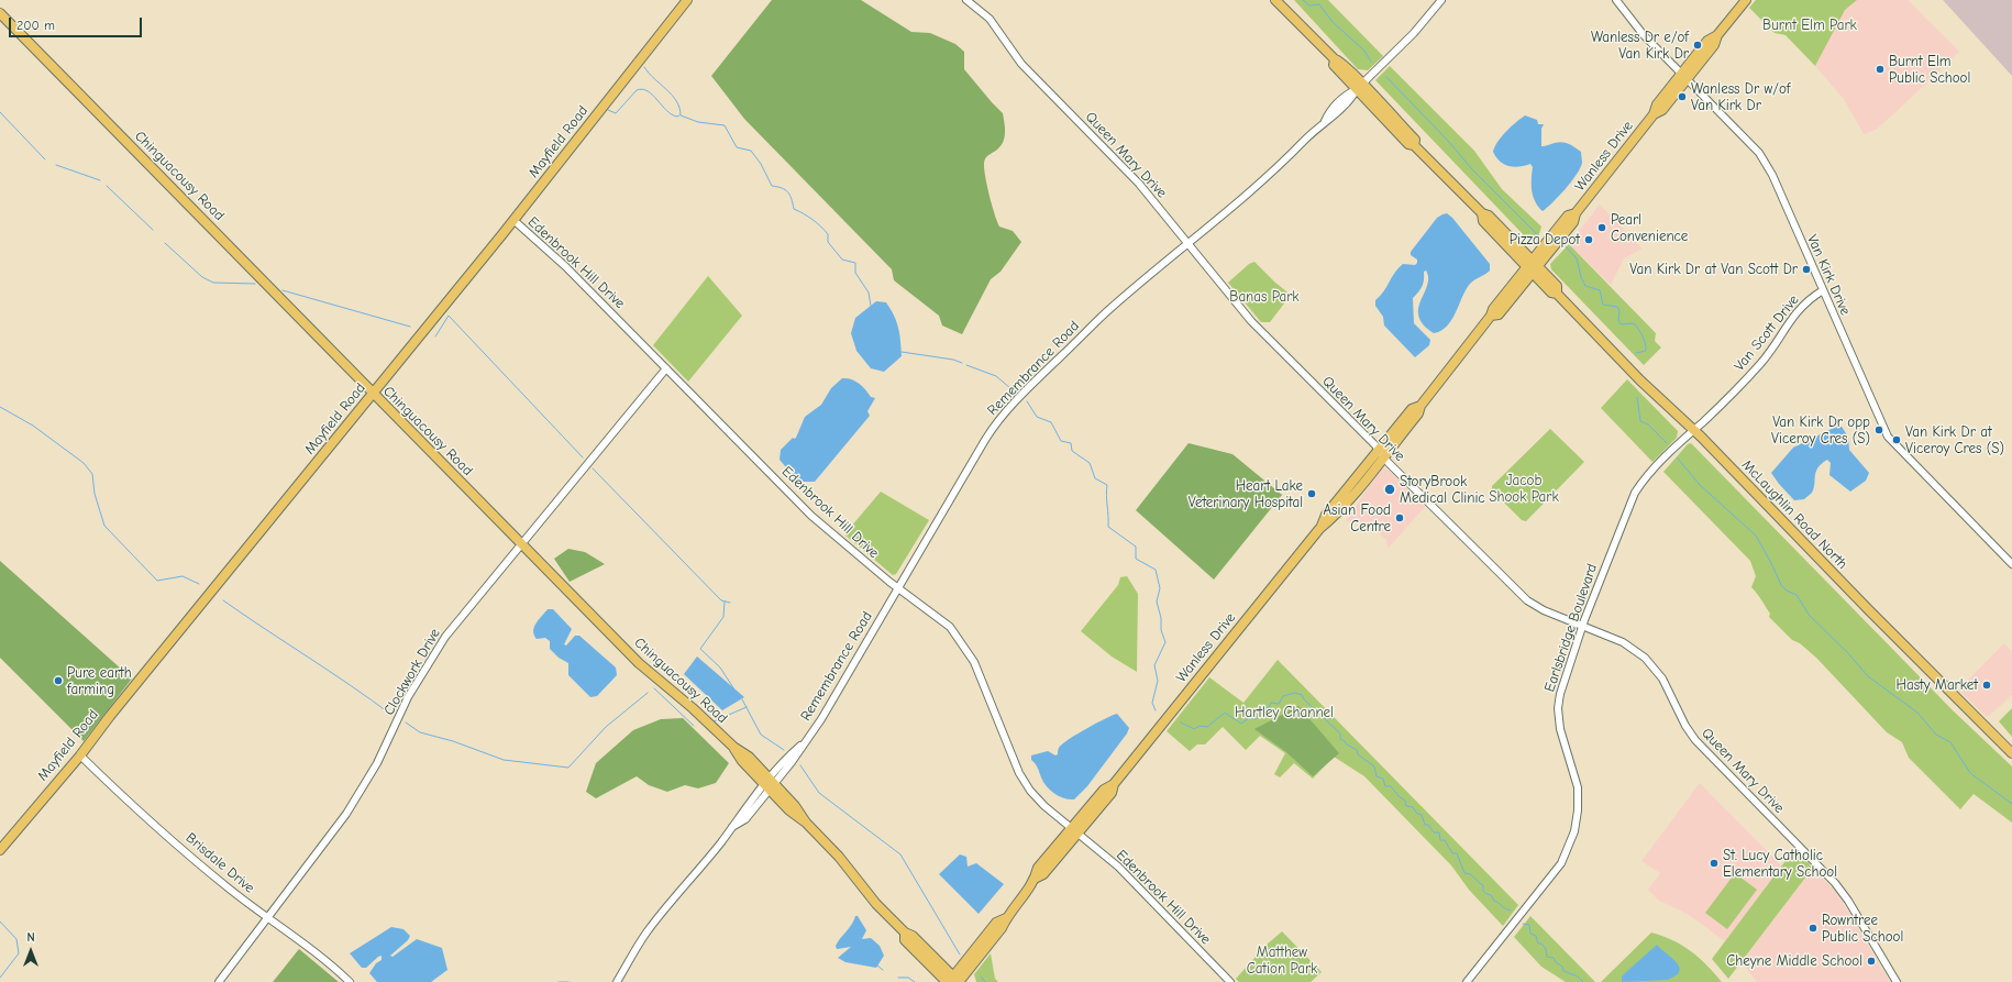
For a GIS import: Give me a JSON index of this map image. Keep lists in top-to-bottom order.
{
  "streets": {
    "main road": [
      "Mayfield Road",
      "Wanless Drive",
      "Chinguacousy Road",
      "McLaughlin Road North"
    ],
    "street": [
      "Queen Mary Drive",
      "Edenbrook Hill Drive",
      "Van Kirk Drive",
      "Van Scott Drive",
      "Remembrance Road",
      "Earlsbridge Boulevard",
      "Clockwork Drive",
      "Brisdale Drive"
    ]
  },
  "crossings": [
    ["Mayfield Road", "Chinguacousy Road"],
    ["Mayfield Road", "Edenbrook Hill Drive"],
    ["Mayfield Road", "Brisdale Drive"],
    ["Queen Mary Drive", "Wanless Drive"],
    ["Queen Mary Drive", "Remembrance Road"],
    ["Queen Mary Drive", "Earlsbridge Boulevard"],
    ["Wanless Drive", "Chinguacousy Road"],
    ["Wanless Drive", "Edenbrook Hill Drive"],
    ["Wanless Drive", "Van Kirk Drive"],
    ["Wanless Drive", "McLaughlin Road North"],
    ["Chinguacousy Road", "Remembrance Road"],
    ["Chinguacousy Road", "Clockwork Drive"],
    ["Edenbrook Hill Drive", "Remembrance Road"],
    ["Edenbrook Hill Drive", "Clockwork Drive"],
    ["Van Kirk Drive", "Van Scott Drive"],
    ["Van Scott Drive", "McLaughlin Road North"],
    ["Van Scott Drive", "Earlsbridge Boulevard"],
    ["Remembrance Road", "McLaughlin Road North"],
    ["McLaughlin Road North", "Earlsbridge Boulevard"],
    ["Clockwork Drive", "Brisdale Drive"]
  ],
  "parks": [
    "Burnt Elm Park",
    "Banas Park",
    "Jacob Shook Park",
    "Hartley Channel",
    "Matthew Cation Park"
  ],
  "places": [
    "Wanless Dr e/of Van Kirk Dr",
    "Burnt Elm Public School",
    "Wanless Dr w/of Van Kirk Dr",
    "Pearl Convenience",
    "Pizza Depot",
    "Van Kirk Dr at Van Scott Dr",
    "Van Kirk Dr opp Viceroy Cres (S)",
    "Van Kirk Dr at Viceroy Cres (S)",
    "StoryBrook Medical Clinic",
    "Heart Lake Veterinary Hospital",
    "Asian Food Centre",
    "Pure earth farming",
    "Hasty Market",
    "St. Lucy Catholic Elementary School",
    "Rowntree Public School",
    "Cheyne Middle School"
  ],
  "scale_bar": "200 m",
  "north": "top"
}
